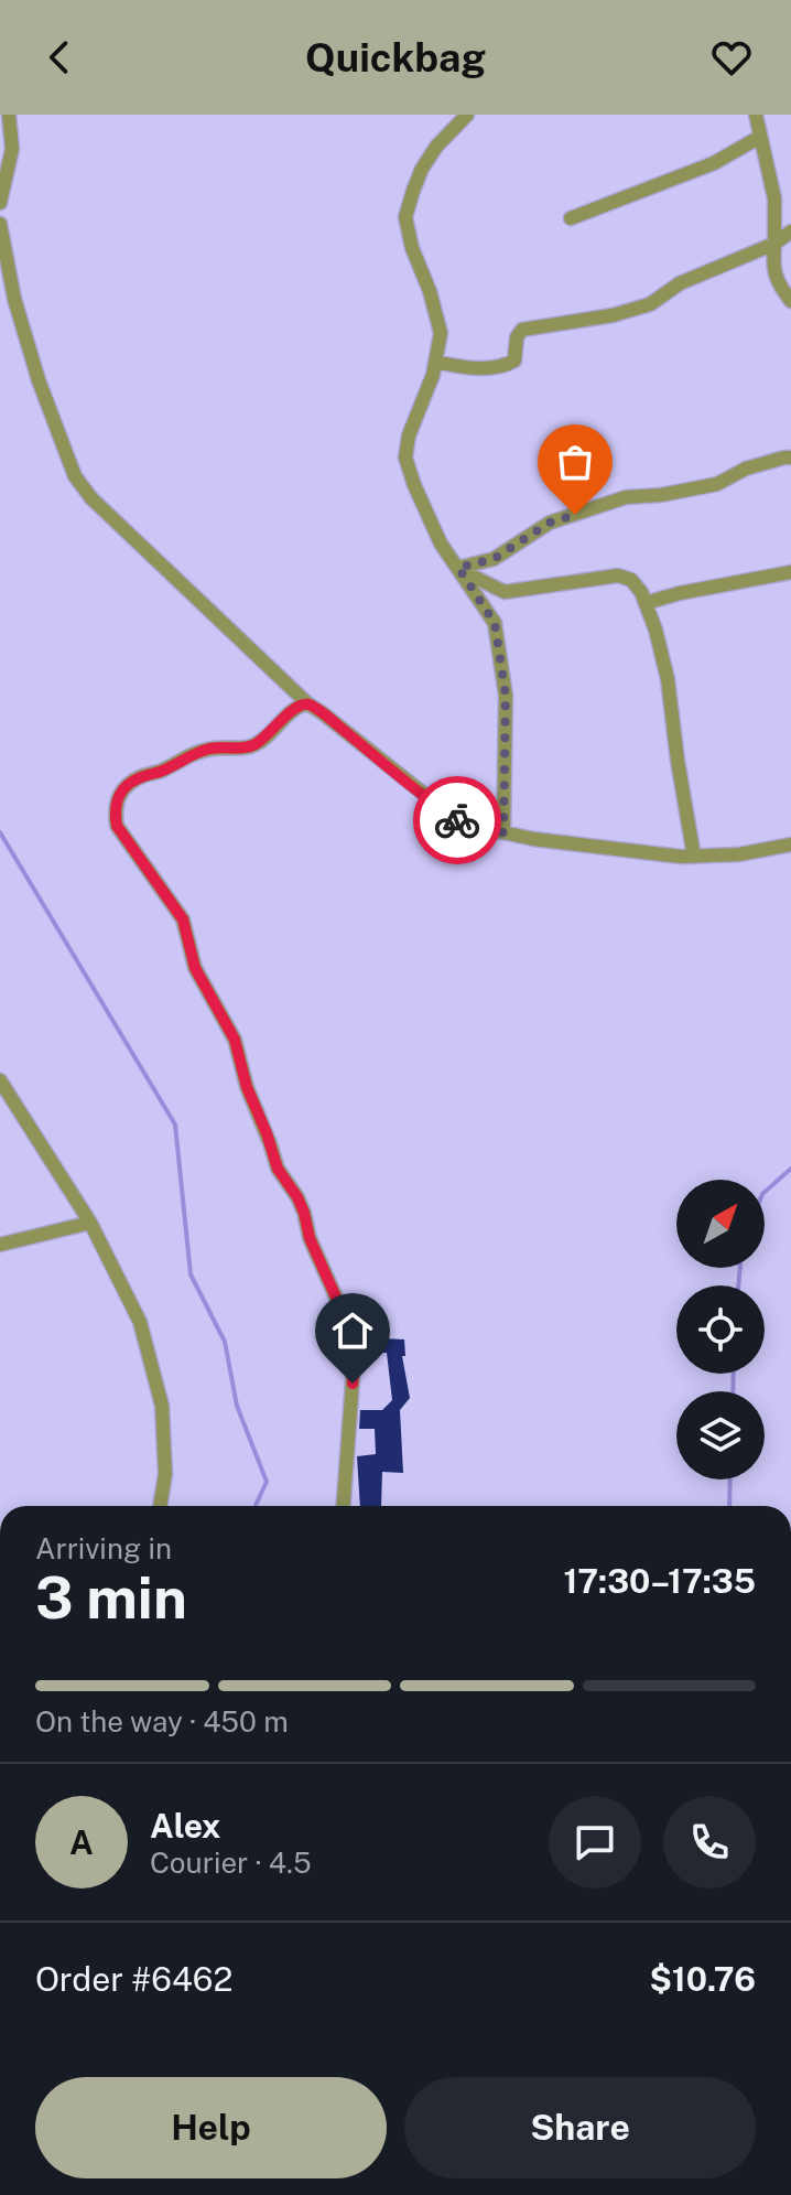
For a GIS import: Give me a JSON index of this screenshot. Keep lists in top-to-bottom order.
{
  "north": "top right",
  "page": {
    "header": "Quickbag",
    "heading": ["3 min", "Arriving in", "17:30–17:35"],
    "panel": [
      "Alex",
      "Courier · 4.5",
      "Order #6462",
      "$10.76"
    ],
    "bar": "On the way · 450 m",
    "round": "A",
    "buttons": ["Help", "Share"]
  }
}
